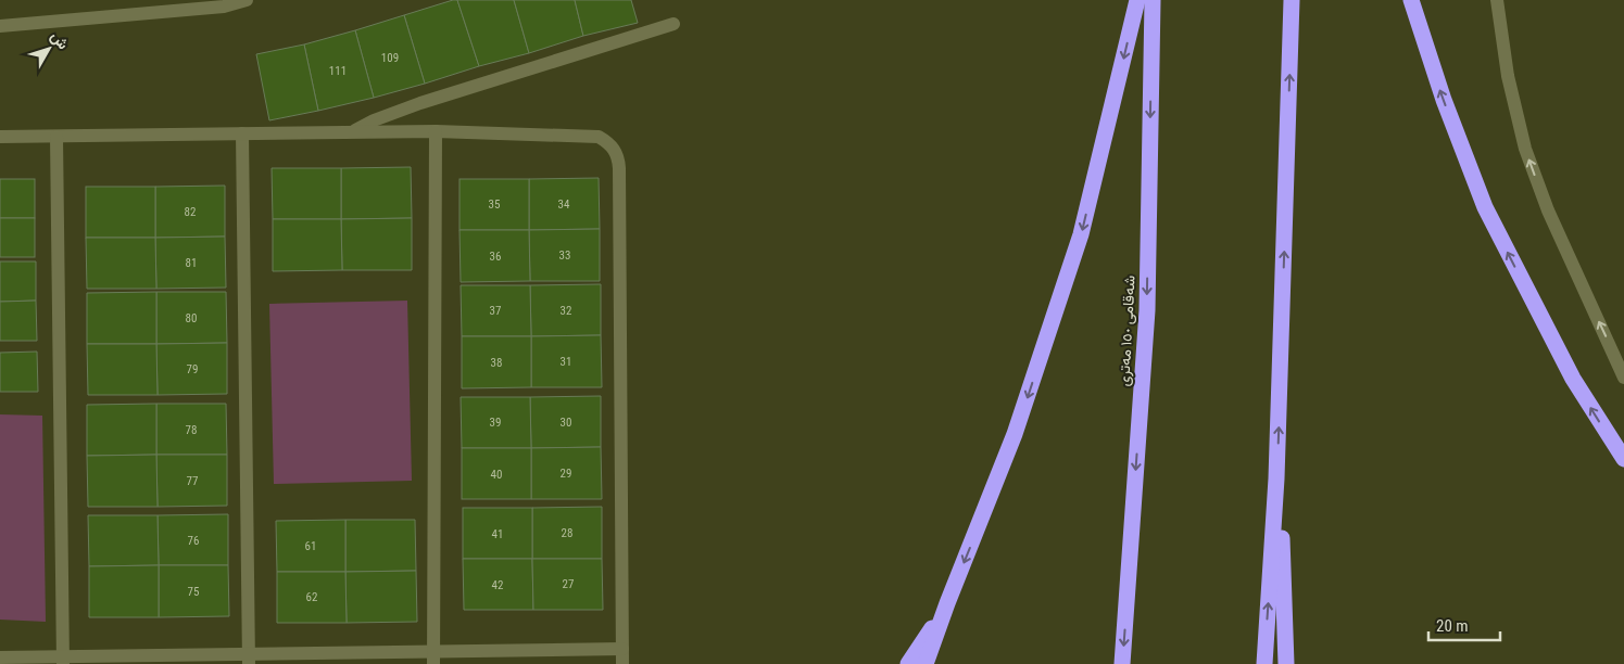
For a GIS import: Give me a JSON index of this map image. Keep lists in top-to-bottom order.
{
  "streets": {
    "highway": ["شەقامی ١٥٠ مەتری"]
  },
  "house_numbers": [
    "109",
    "111",
    "35",
    "34",
    "82",
    "33",
    "36",
    "81",
    "37",
    "32",
    "80",
    "31",
    "38",
    "79",
    "39",
    "30",
    "78",
    "29",
    "40",
    "77",
    "28",
    "41",
    "76",
    "61",
    "27",
    "42",
    "75",
    "62"
  ],
  "scale_bar": "20 m",
  "north": "top right"
}
